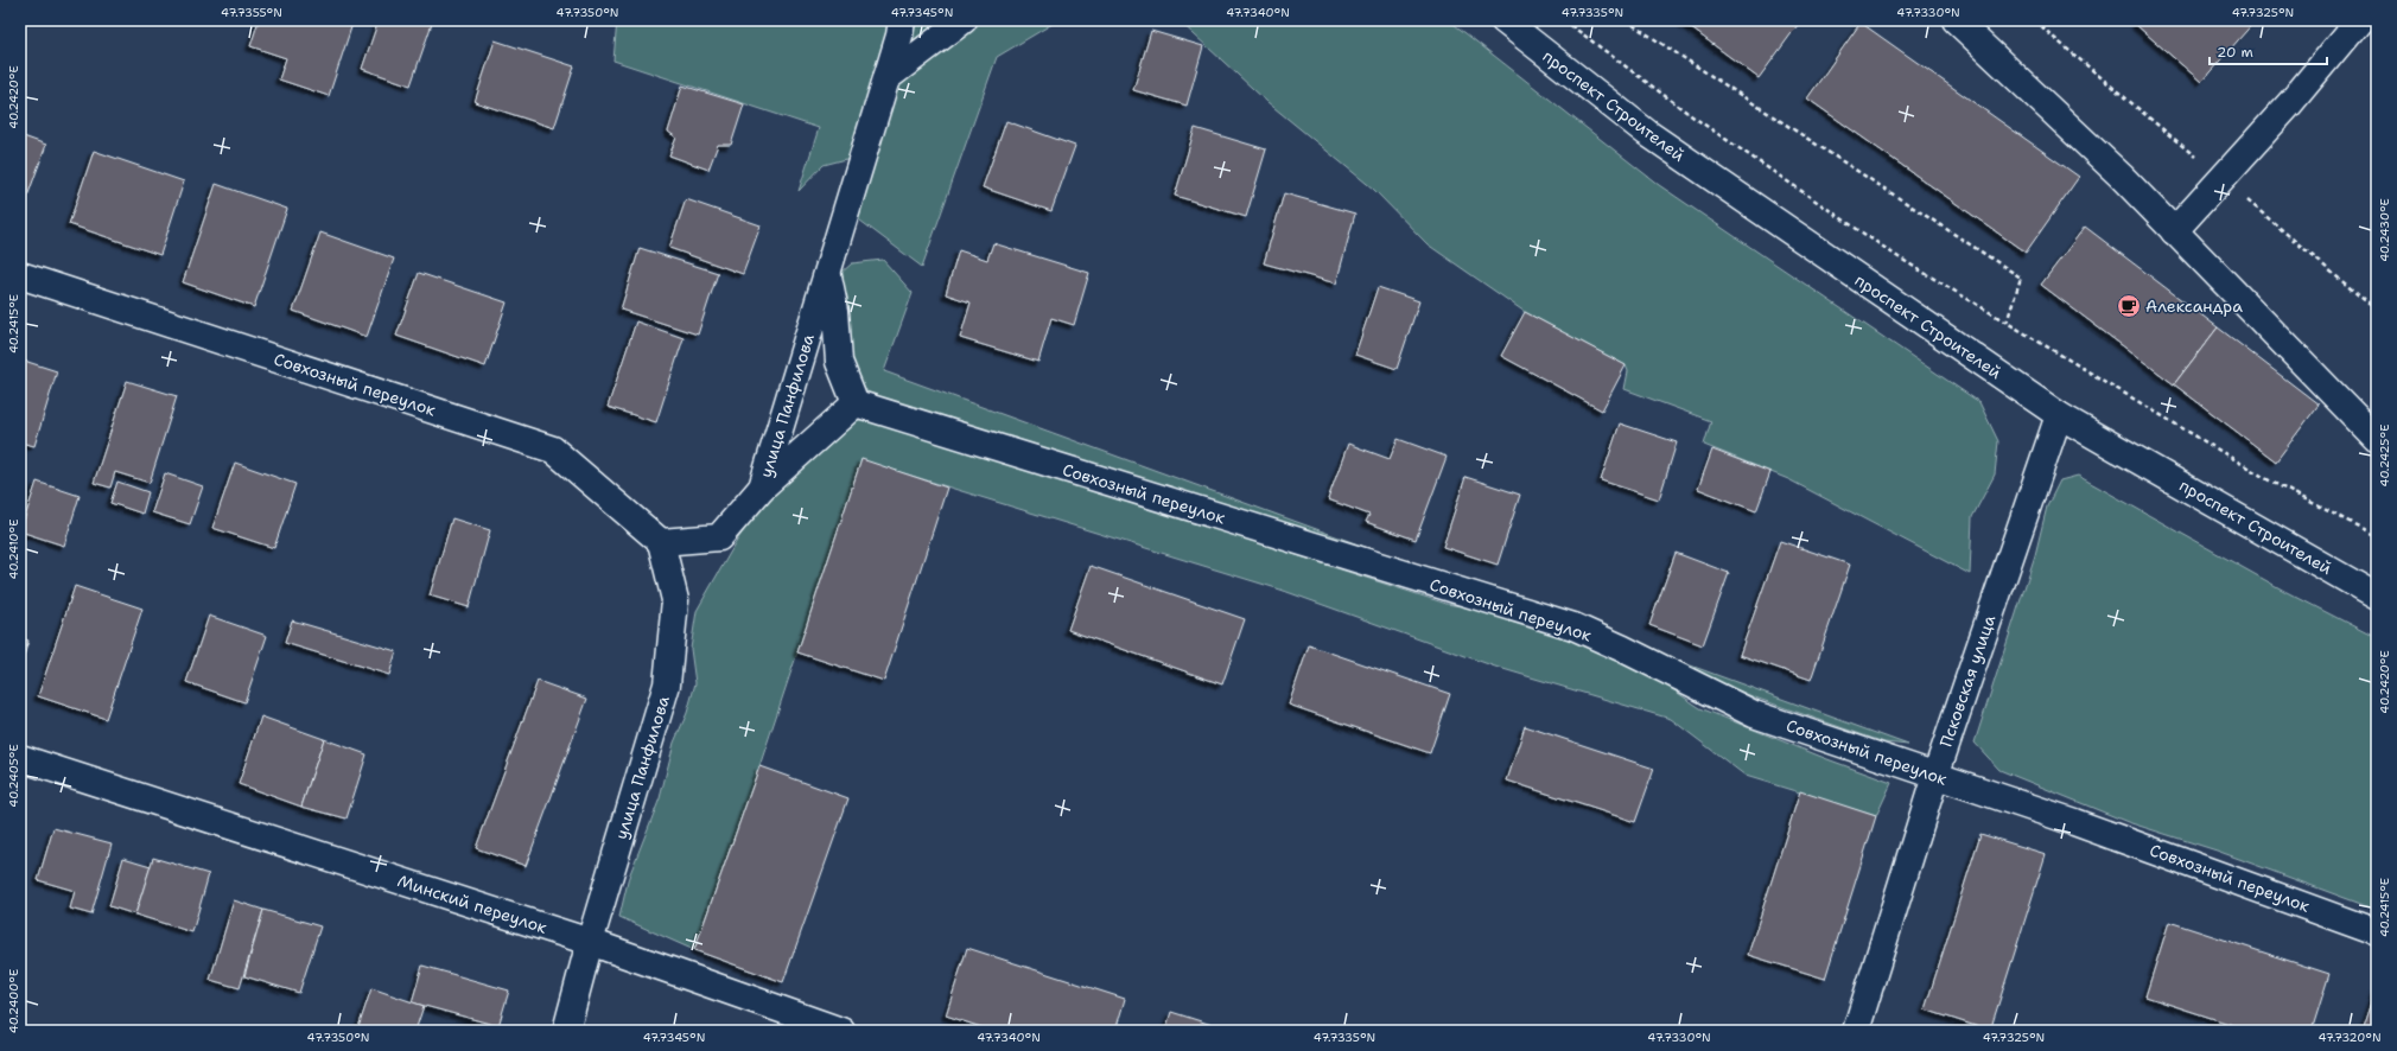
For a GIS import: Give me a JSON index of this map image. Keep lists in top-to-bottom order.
{
  "streets": {
    "street": [
      "проспект Строителей",
      "Совхозный переулок",
      "улица Панфилова",
      "Псковская улица",
      "Минский переулок"
    ]
  },
  "crossings": [
    ["проспект Строителей", "Псковская улица"],
    ["Совхозный переулок", "улица Панфилова"],
    ["Совхозный переулок", "Псковская улица"],
    ["улица Панфилова", "Минский переулок"]
  ],
  "places": {
    "cafe": ["Александра"]
  },
  "scale_bar": "20 m",
  "coordinates": [
    "47.7355°N",
    "47.7350°N",
    "47.7345°N",
    "47.7340°N",
    "47.7335°N",
    "47.7330°N",
    "47.7325°N",
    "40.2420°E",
    "40.2430°E",
    "40.2415°E",
    "40.2425°E",
    "40.2410°E",
    "40.2405°E",
    "40.2400°E",
    "47.7320°N"
  ]
}
